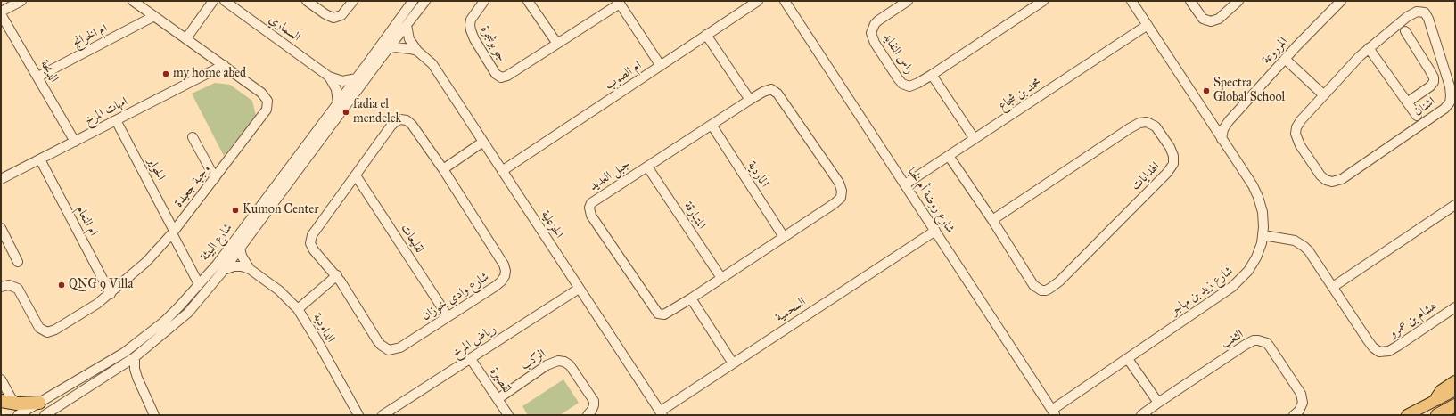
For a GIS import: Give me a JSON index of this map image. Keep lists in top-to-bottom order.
{
  "streets": {
    "street": [
      "السماري",
      "ام الخرانج",
      "جو بوشجرة",
      "المزروعة",
      "راس النفايد",
      "الديحة",
      "ام الصوب",
      "محمد بن شجاع",
      "اشنان",
      "امهات المرخ",
      "الحواير",
      "الماردية",
      "جبل العديد",
      "الهدايات",
      "وجبة جعيدة",
      "شارع روضة أم لخبا",
      "المتبارقة",
      "ام النعام",
      "الخزعلية",
      "لقليعات",
      "شارع البيئة",
      "شارع زيد بن مهاجر",
      "شارع وادي خوزان",
      "السحمية",
      "هشام بن عمرو",
      "الداودية",
      "الثغب",
      "رياض المرخ",
      "الركب",
      "لقصيرة"
    ]
  },
  "crossings": [
    ["السماري", "شارع البيئة"],
    ["ام الخرانج", "الديحة"],
    ["ام الخرانج", "وجبة جعيدة"],
    ["المزروعة", "شارع زيد بن مهاجر"],
    ["راس النفايد", "محمد بن شجاع"],
    ["الديحة", "امهات المرخ"],
    ["ام الصوب", "الخزعلية"],
    ["محمد بن شجاع", "الهدايات"],
    ["محمد بن شجاع", "شارع روضة أم لخبا"],
    ["محمد بن شجاع", "شارع زيد بن مهاجر"],
    ["امهات المرخ", "الحواير"],
    ["امهات المرخ", "وجبة جعيدة"],
    ["امهات المرخ", "ام النعام"],
    ["الحواير", "وجبة جعيدة"],
    ["الحواير", "شارع البيئة"],
    ["الماردية", "جبل العديد"],
    ["جبل العديد", "المتبارقة"],
    ["وجبة جعيدة", "ام النعام"],
    ["شارع روضة أم لخبا", "شارع زيد بن مهاجر"],
    ["شارع روضة أم لخبا", "السحمية"],
    ["الخزعلية", "شارع البيئة"],
    ["الخزعلية", "السحمية"],
    ["الخزعلية", "رياض المرخ"],
    ["لقليعات", "شارع وادي خوزان"],
    ["شارع البيئة", "الداودية"],
    ["شارع زيد بن مهاجر", "هشام بن عمرو"],
    ["رياض المرخ", "لقصيرة"],
    ["الركب", "لقصيرة"]
  ],
  "places": [
    "my home abed",
    "Spectra Global School",
    "fadia el mendelek",
    "Kumon Center",
    "QNG 9 Villa"
  ]
}
